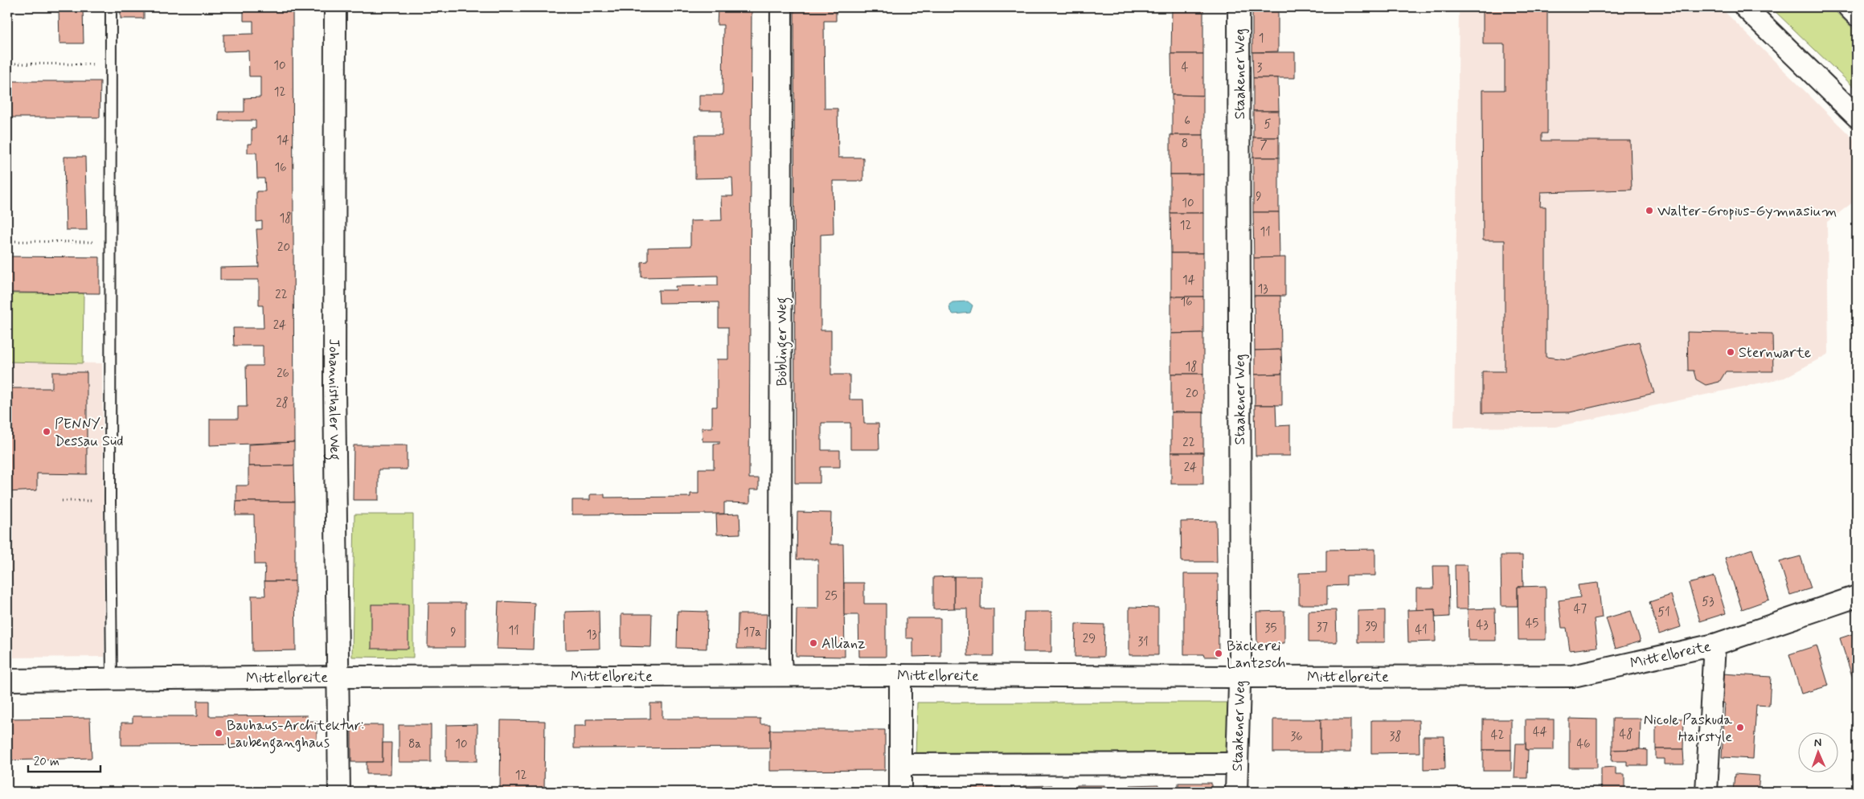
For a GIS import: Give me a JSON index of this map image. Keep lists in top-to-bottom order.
{
  "streets": {
    "street": [
      "Staakener Weg",
      "Böblinger Weg",
      "Johannisthaler Weg",
      "Mittelbreite"
    ]
  },
  "crossings": [
    ["Staakener Weg", "Mittelbreite"],
    ["Böblinger Weg", "Mittelbreite"],
    ["Johannisthaler Weg", "Mittelbreite"]
  ],
  "places": [
    "Walter-Gropius-Gymnasium",
    "Sternwarte",
    "PENNY. Dessau Süd",
    "Allianz",
    "Bäckerei Lantzsch",
    "Nicole Paskuda Hairstyle",
    "Bauhaus-Architektur: Laubenganghaus"
  ],
  "house_numbers": [
    "1",
    "10",
    "4",
    "3",
    "12",
    "6",
    "5",
    "14",
    "8",
    "7",
    "16",
    "9",
    "10",
    "18",
    "12",
    "11",
    "20",
    "14",
    "13",
    "22",
    "16",
    "24",
    "18",
    "26",
    "20",
    "28",
    "22",
    "24",
    "25",
    "53",
    "47",
    "51",
    "45",
    "43",
    "39",
    "37",
    "35",
    "41",
    "11",
    "9",
    "17a",
    "13",
    "29",
    "31",
    "44",
    "48",
    "42",
    "36",
    "38",
    "8a",
    "10",
    "46",
    "12"
  ],
  "scale_bar": "20 m",
  "north": "top"
}
